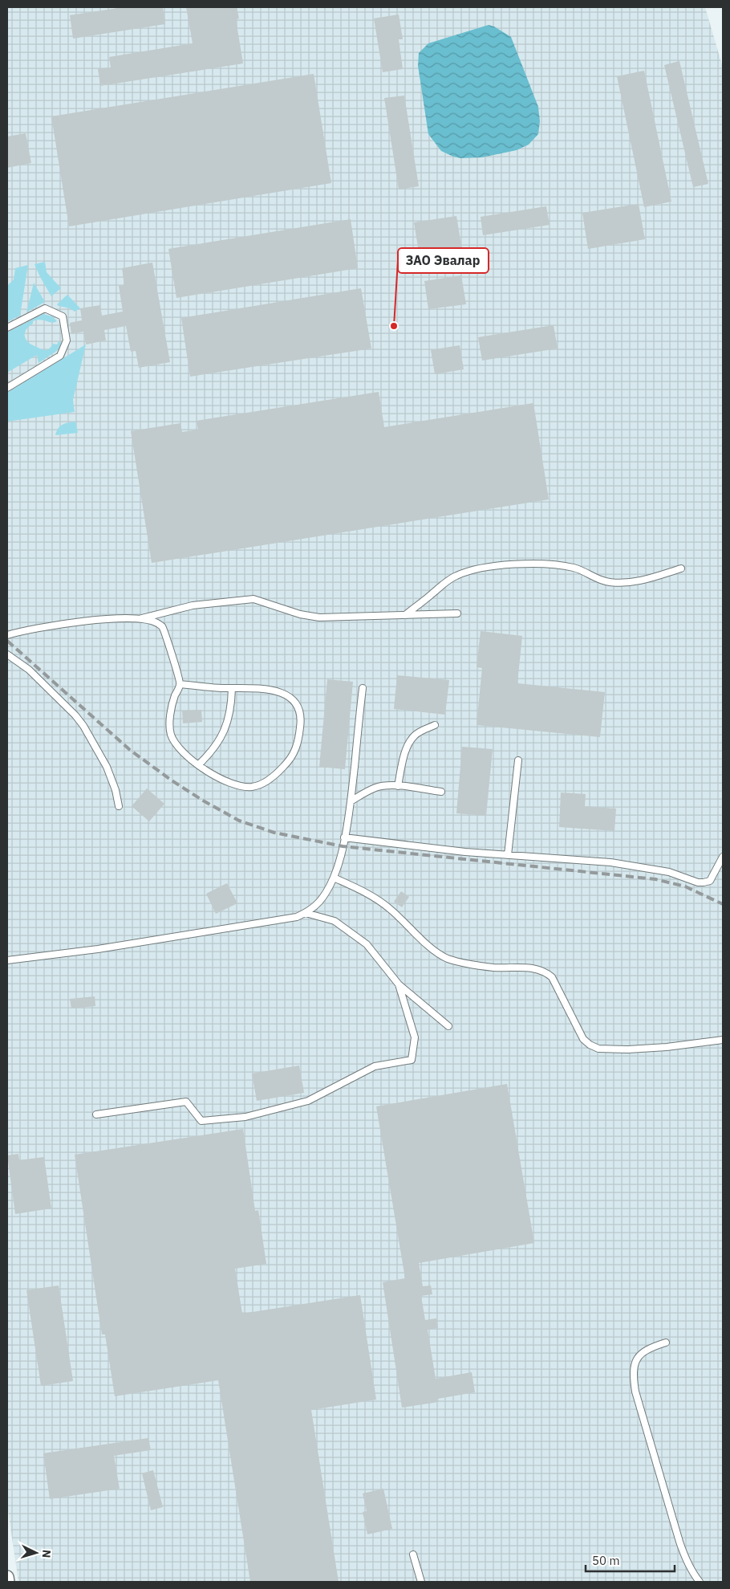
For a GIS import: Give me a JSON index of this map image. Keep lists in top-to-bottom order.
{
  "places": ["ЗАО Эвалар"],
  "scale_bar": "50 m",
  "north": "right"
}
